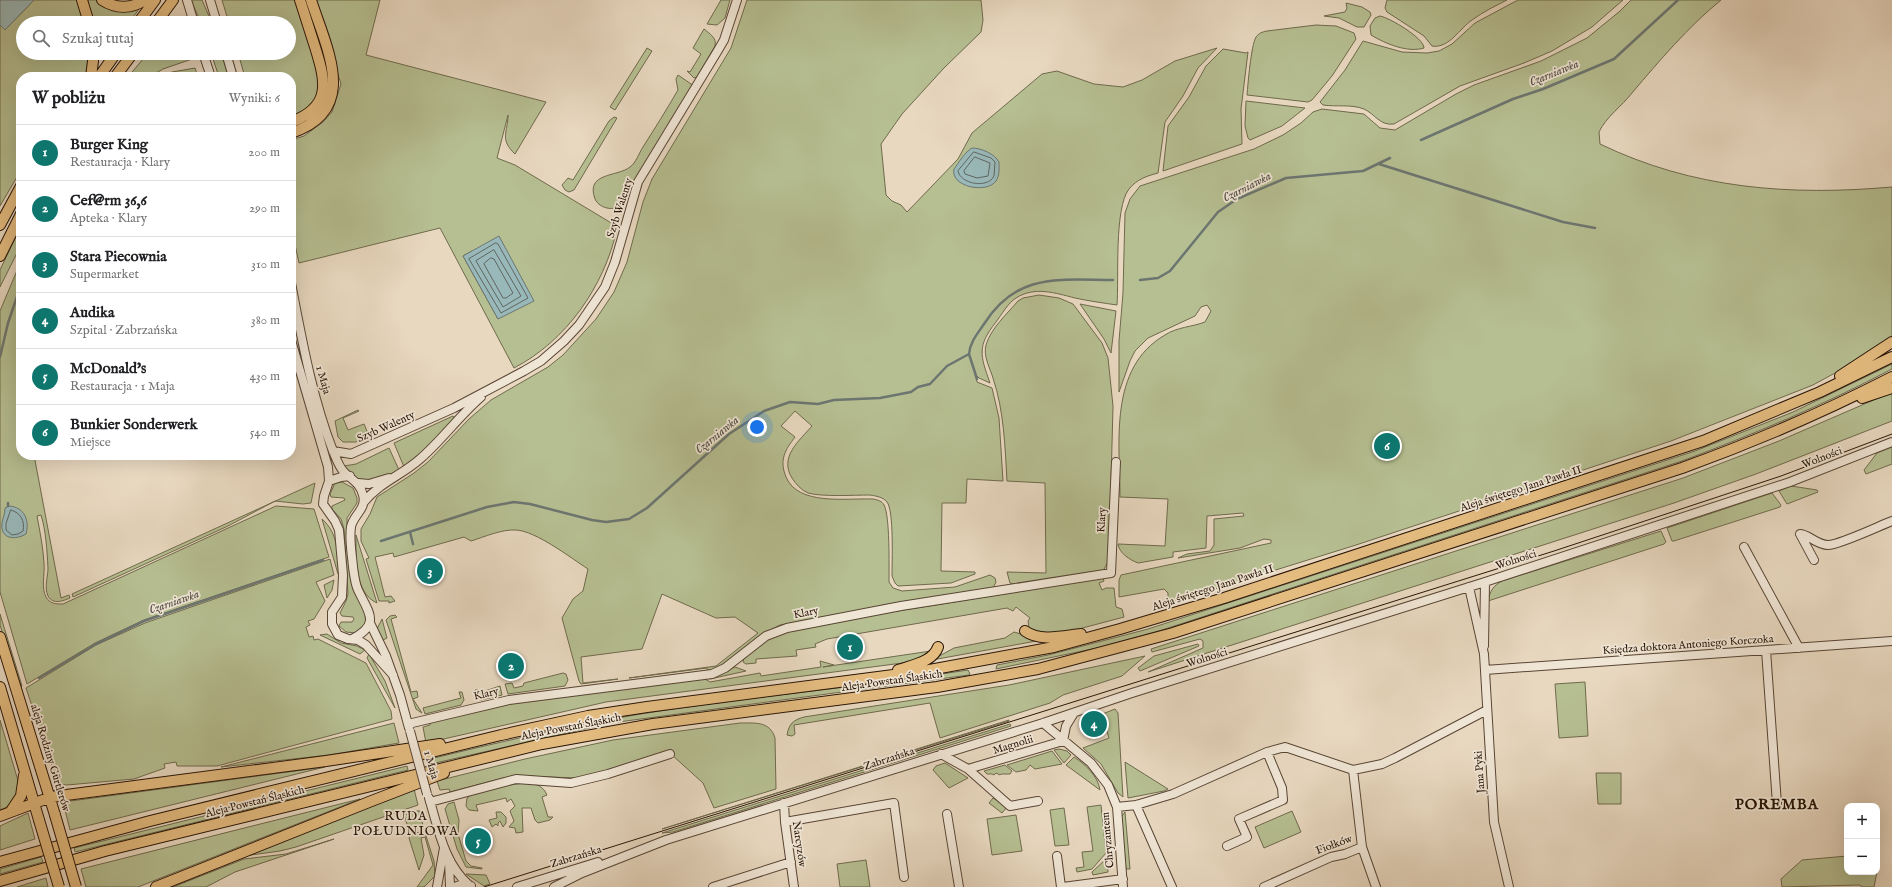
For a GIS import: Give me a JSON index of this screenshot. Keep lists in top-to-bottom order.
{
  "streets": {
    "main road": ["Aleja świętego Jana Pawła II", "Aleja Powstań Śląskich", "aleja Rodziny Gürtlerów"],
    "street": [
      "Szyb Walenty",
      "1 Maja",
      "Wolności",
      "Klary",
      "Księdza doktora Antoniego Korczoka",
      "Magnolii",
      "Zabrzańska",
      "Jana Pyki",
      "Chryzantem",
      "Narcyzów",
      "Fiołków"
    ]
  },
  "crossings": [
    ["Szyb Walenty", "1 Maja"],
    ["1 Maja", "Klary"],
    ["Wolności", "Zabrzańska"],
    ["Wolności", "Jana Pyki"],
    ["Aleja świętego Jana Pawła II", "Aleja Powstań Śląskich"],
    ["Księdza doktora Antoniego Korczoka", "Jana Pyki"],
    ["Magnolii", "Chryzantem"],
    ["Zabrzańska", "Chryzantem"],
    ["Zabrzańska", "Narcyzów"]
  ],
  "districts": ["POREMBA", "RUDA POŁUDNIOWA"],
  "water": ["Czarniawka"],
  "page": {
    "search": "Szukaj tutaj",
    "heading": ["W pobliżu", "Wyniki: 6"],
    "list": [
      {
        "mark": "1",
        "name": "Burger King",
        "note": "Restauracja · Klary",
        "value": "200 m"
      },
      {
        "mark": "2",
        "name": "Cef@rm 36,6",
        "note": "Apteka · Klary",
        "value": "290 m"
      },
      {
        "mark": "3",
        "name": "Stara Piecownia",
        "note": "Supermarket",
        "value": "310 m"
      },
      {
        "mark": "4",
        "name": "Audika",
        "note": "Szpital · Zabrzańska",
        "value": "380 m"
      },
      {
        "mark": "5",
        "name": "McDonald's",
        "note": "Restauracja · 1 Maja",
        "value": "430 m"
      },
      {
        "mark": "6",
        "name": "Bunkier Sonderwerk",
        "note": "Miejsce",
        "value": "540 m"
      }
    ],
    "pins": [
      "6",
      "3",
      "1",
      "2",
      "4",
      "5"
    ],
    "map_buttons": ["+", "−"]
  }
}
